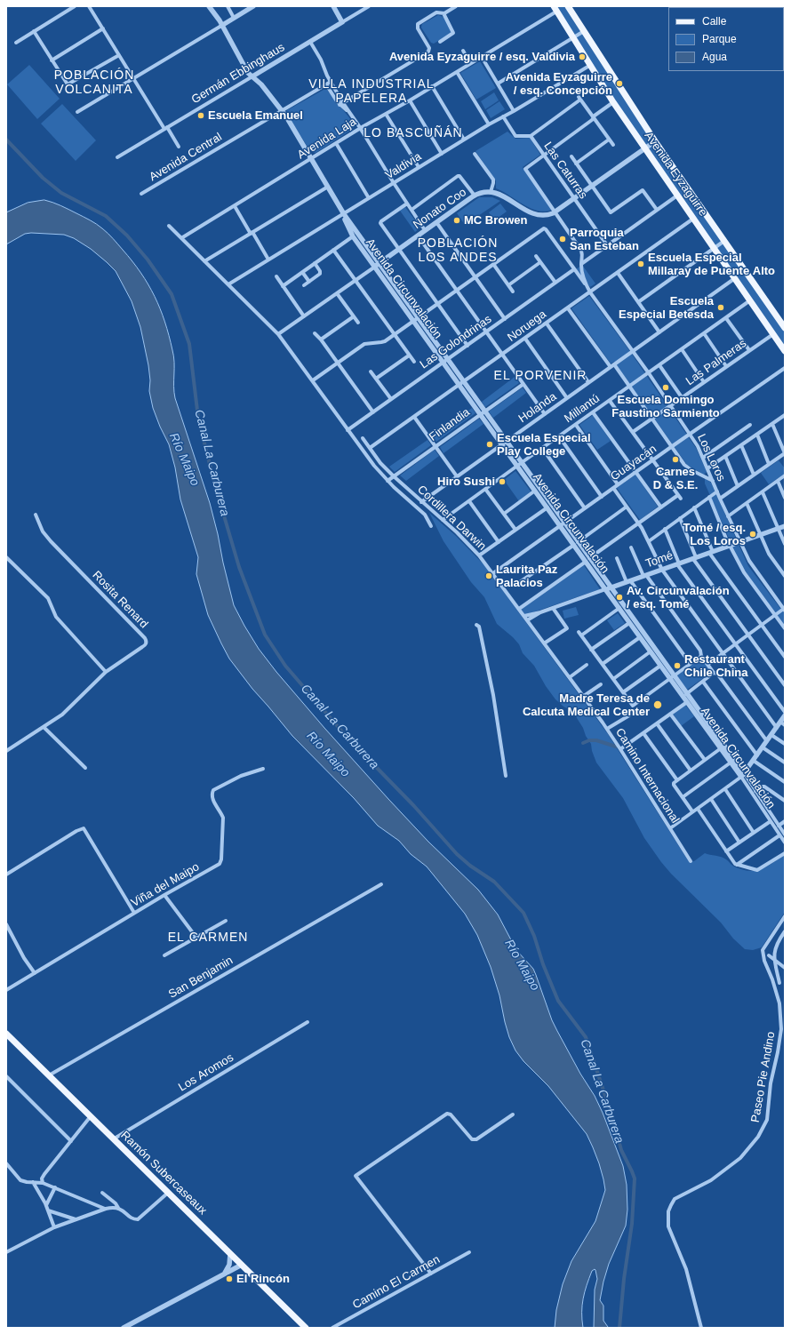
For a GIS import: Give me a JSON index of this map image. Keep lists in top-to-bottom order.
{
  "streets": {
    "main road": ["Avenida Eyzaguirre", "Ramón Subercaseaux"],
    "street": [
      "Germán Ebbinghaus",
      "Avenida Laja",
      "Avenida Central",
      "Valdivia",
      "Las Caturras",
      "Nonato Coo",
      "Avenida Circunvalación",
      "Noruega",
      "Las Golondrinas",
      "Las Palmeras",
      "Holanda",
      "Millantú",
      "Finlandia",
      "Los Loros",
      "Guayacán",
      "Cordillera Darwin",
      "Tomé",
      "Rosita Renard",
      "Camino Internacional",
      "Viña del Maipo",
      "San Benjamin",
      "Los Aromos",
      "Paseo Pie Andino",
      "Camino El Carmen"
    ]
  },
  "crossings": [
    ["Germán Ebbinghaus", "Avenida Circunvalación"],
    ["Avenida Laja", "Avenida Eyzaguirre"],
    ["Avenida Laja", "Avenida Circunvalación"],
    ["Avenida Central", "Avenida Circunvalación"],
    ["Valdivia", "Las Caturras"],
    ["Valdivia", "Avenida Eyzaguirre"],
    ["Valdivia", "Avenida Circunvalación"],
    ["Las Caturras", "Los Loros"],
    ["Avenida Eyzaguirre", "Noruega"],
    ["Avenida Eyzaguirre", "Las Palmeras"],
    ["Avenida Eyzaguirre", "Holanda"],
    ["Avenida Eyzaguirre", "Millantú"],
    ["Nonato Coo", "Avenida Circunvalación"],
    ["Avenida Circunvalación", "Noruega"],
    ["Avenida Circunvalación", "Las Golondrinas"],
    ["Avenida Circunvalación", "Holanda"],
    ["Avenida Circunvalación", "Millantú"],
    ["Avenida Circunvalación", "Finlandia"],
    ["Avenida Circunvalación", "Guayacán"],
    ["Avenida Circunvalación", "Tomé"],
    ["Noruega", "Los Loros"],
    ["Noruega", "Cordillera Darwin"],
    ["Las Golondrinas", "Los Loros"],
    ["Las Palmeras", "Los Loros"],
    ["Holanda", "Los Loros"],
    ["Holanda", "Cordillera Darwin"],
    ["Millantú", "Los Loros"],
    ["Millantú", "Cordillera Darwin"],
    ["Finlandia", "Cordillera Darwin"],
    ["Los Loros", "Guayacán"],
    ["Los Loros", "Tomé"],
    ["Guayacán", "Cordillera Darwin"],
    ["Cordillera Darwin", "Tomé"],
    ["Cordillera Darwin", "Camino Internacional"],
    ["Tomé", "Camino Internacional"],
    ["San Benjamin", "Ramón Subercaseaux"],
    ["Los Aromos", "Ramón Subercaseaux"]
  ],
  "districts": [
    "POBLACIÓN VOLCANITA",
    "VILLA INDUSTRIAL PAPELERA",
    "LO BASCUÑÁN",
    "POBLACIÓN LOS ANDES",
    "EL PORVENIR",
    "EL CARMEN"
  ],
  "water": ["Río Maipo", "Canal La Carburera"],
  "places": [
    "Avenida Eyzaguirre / esq. Valdivia",
    "Avenida Eyzaguirre / esq. Concepción",
    "Escuela Emanuel",
    "MC Browen",
    "Parroquia San Esteban",
    "Escuela Especial Millaray de Puente Alto",
    "Escuela Especial Betesda",
    "Escuela Domingo Faustino Sarmiento",
    "Escuela Especial Play College",
    "Carnes D & S.E.",
    "Hiro Sushi",
    "Tomé / esq. Los Loros",
    "Laurita Paz Palacios",
    "Av. Circunvalación / esq. Tomé",
    "Restaurant Chile China",
    "Madre Teresa de Calcuta Medical Center",
    "El Rincón"
  ],
  "legend": ["Calle", "Parque", "Agua"]
}
